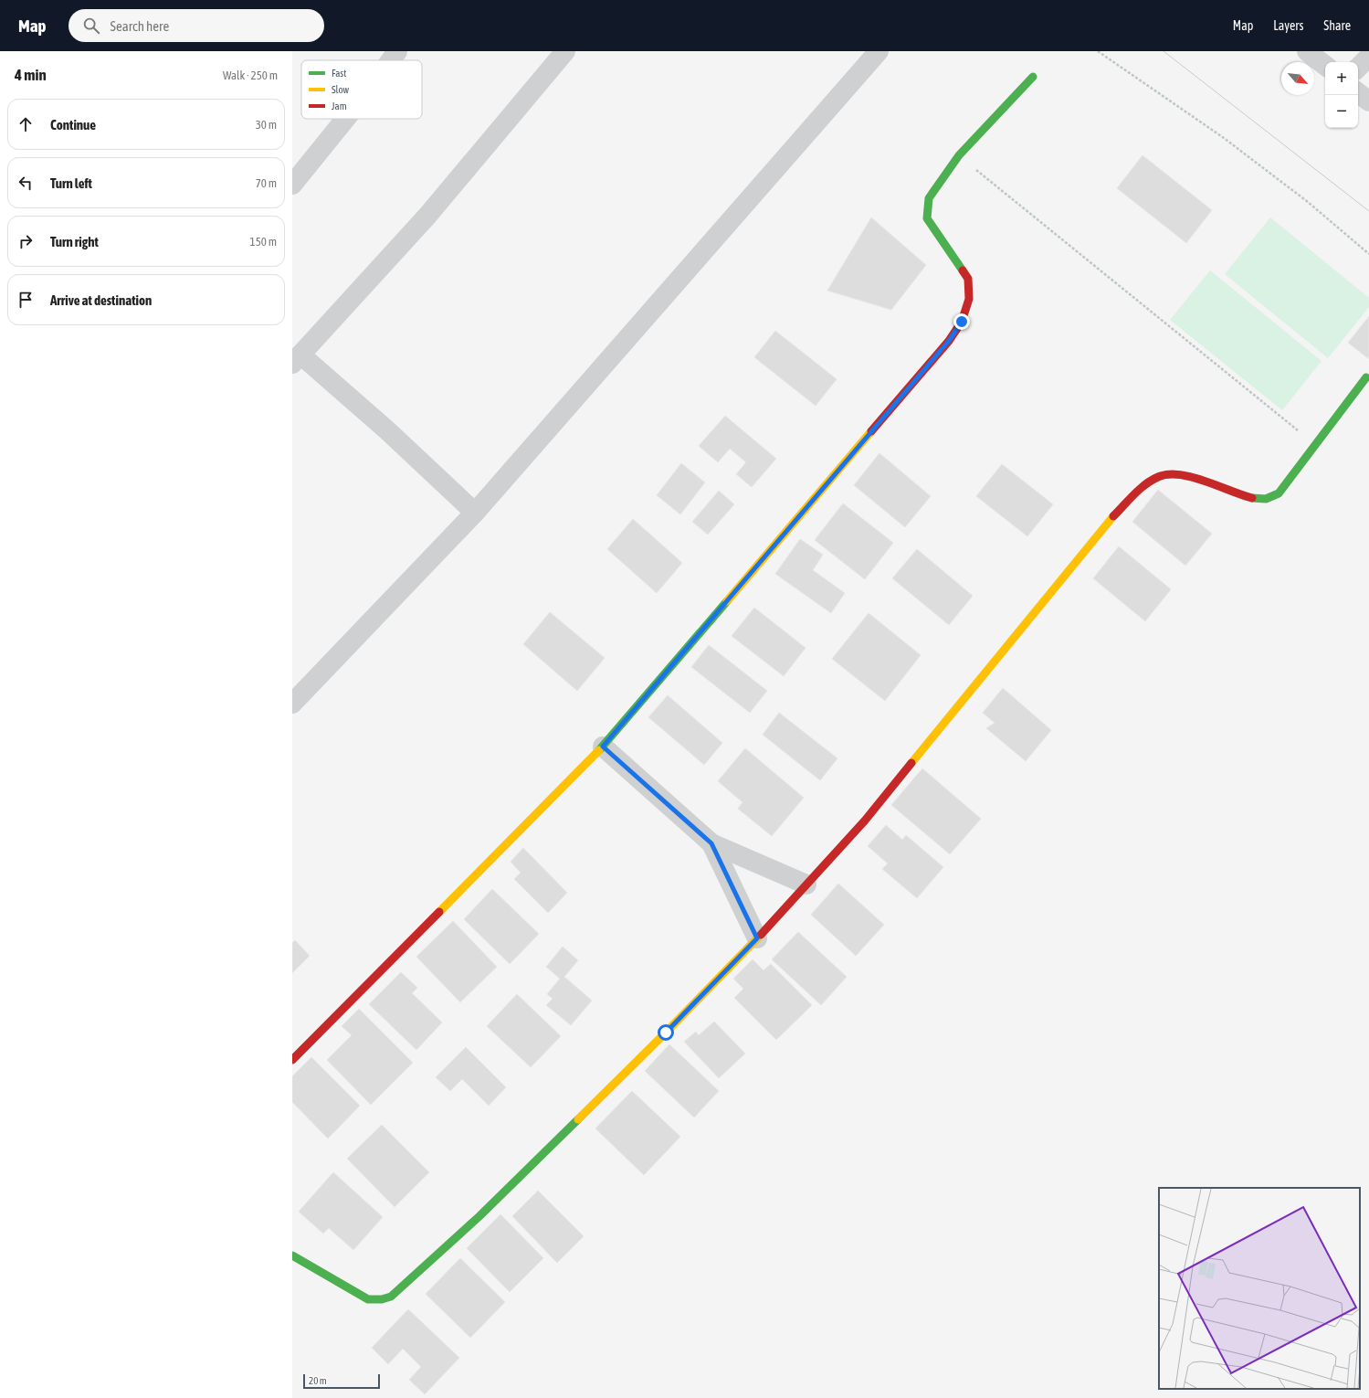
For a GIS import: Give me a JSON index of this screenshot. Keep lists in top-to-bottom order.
{
  "legend": ["Fast", "Slow", "Jam"],
  "scale_bar": "20 m",
  "north": "bottom right",
  "page": {
    "header": "Map",
    "search": "Search here",
    "nav": ["Map", "Layers", "Share"],
    "heading": ["4 min", "Walk · 250 m"],
    "map_buttons": ["+", "−"],
    "list": [
      ["Continue", "30 m"],
      ["Turn left", "70 m"],
      ["Turn right", "150 m"],
      "Arrive at destination"
    ],
    "scale": "20 m"
  }
}
